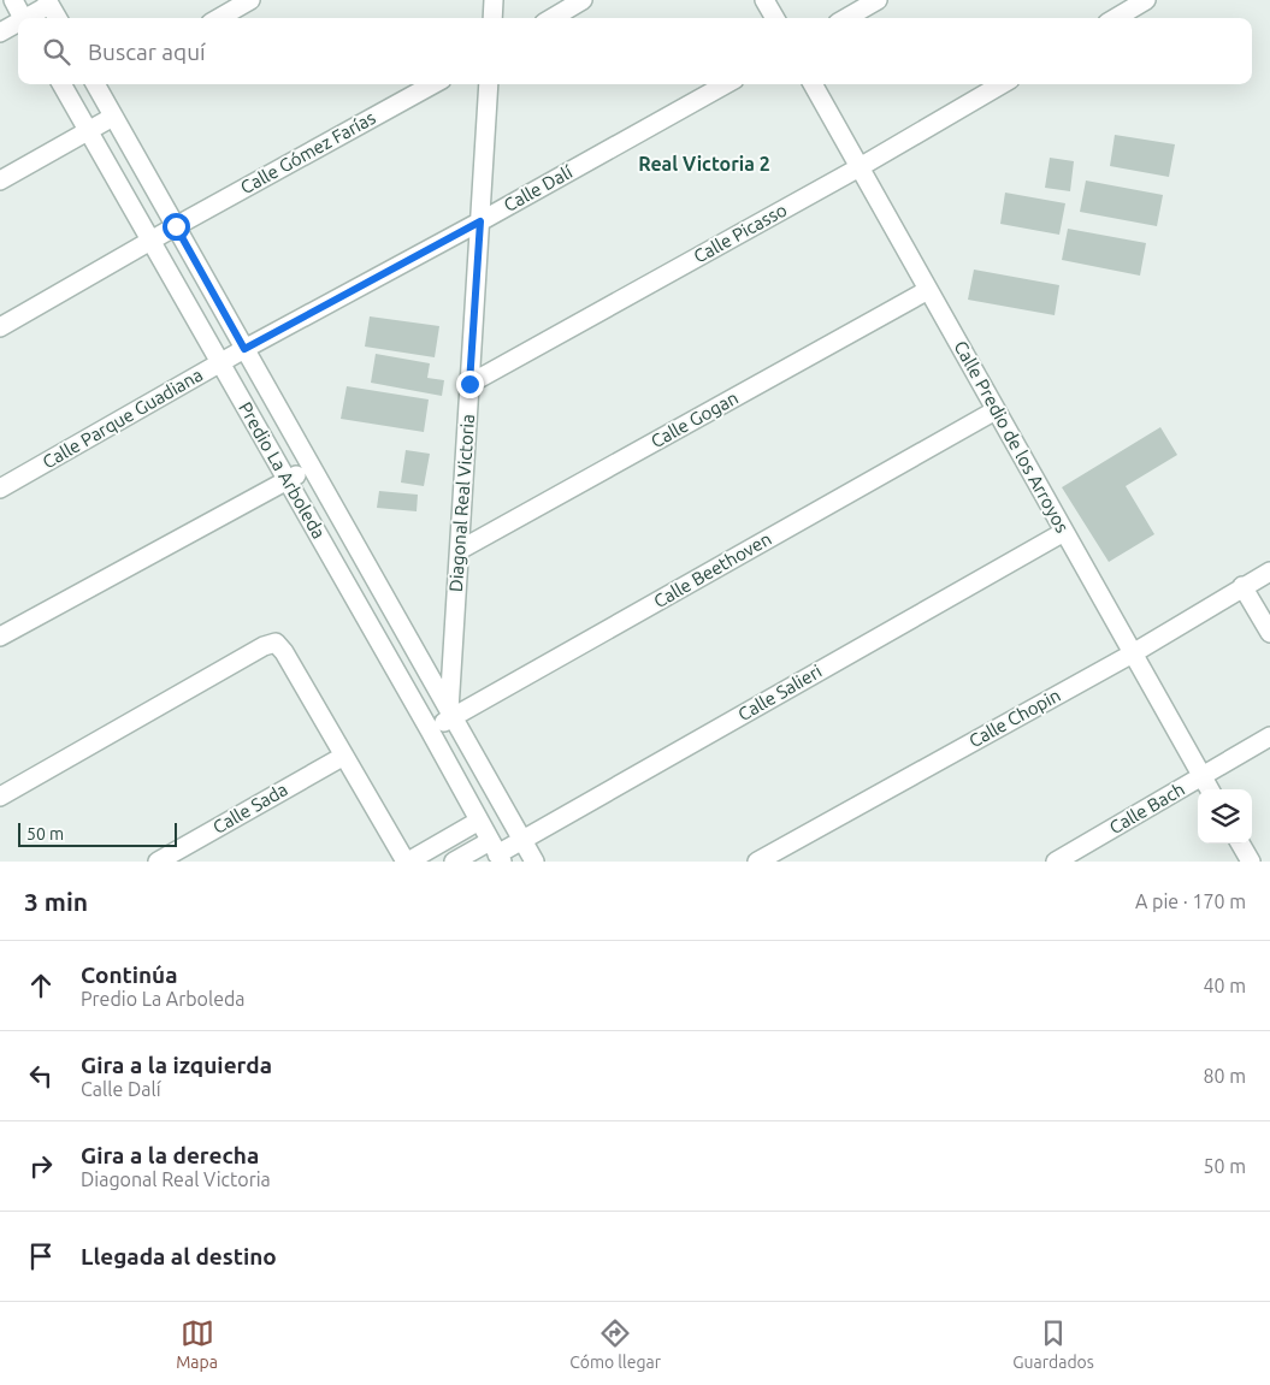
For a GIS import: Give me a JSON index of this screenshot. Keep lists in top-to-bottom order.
{
  "streets": {
    "street": [
      "Calle Gómez Farías",
      "Calle Dalí",
      "Calle Picasso",
      "Calle Parque Guadiana",
      "Calle Gogan",
      "Calle Predio de los Arroyos",
      "Predio La Arboleda",
      "Diagonal Real Victoria",
      "Calle Beethoven",
      "Calle Salieri",
      "Calle Chopin",
      "Calle Sada",
      "Calle Bach"
    ]
  },
  "crossings": [
    ["Calle Gómez Farías", "Predio La Arboleda"],
    ["Calle Dalí", "Calle Parque Guadiana"],
    ["Calle Dalí", "Predio La Arboleda"],
    ["Calle Dalí", "Diagonal Real Victoria"],
    ["Calle Picasso", "Calle Predio de los Arroyos"],
    ["Calle Picasso", "Diagonal Real Victoria"],
    ["Calle Parque Guadiana", "Predio La Arboleda"],
    ["Calle Gogan", "Calle Predio de los Arroyos"],
    ["Calle Gogan", "Diagonal Real Victoria"],
    ["Calle Predio de los Arroyos", "Calle Beethoven"],
    ["Calle Predio de los Arroyos", "Calle Salieri"],
    ["Calle Predio de los Arroyos", "Calle Chopin"],
    ["Calle Predio de los Arroyos", "Calle Bach"],
    ["Predio La Arboleda", "Diagonal Real Victoria"],
    ["Predio La Arboleda", "Calle Beethoven"],
    ["Predio La Arboleda", "Calle Salieri"],
    ["Diagonal Real Victoria", "Calle Beethoven"]
  ],
  "districts": ["Real Victoria 2"],
  "scale_bar": "50 m",
  "page": {
    "search": "Buscar aquí",
    "scale": "50 m",
    "heading": ["3 min", "A pie · 170 m"],
    "list": [
      ["Continúa", "Predio La Arboleda", "40 m"],
      ["Gira a la izquierda", "Calle Dalí", "80 m"],
      ["Gira a la derecha", "Diagonal Real Victoria", "50 m"],
      "Llegada al destino"
    ],
    "nav": ["Mapa", "Cómo llegar", "Guardados"]
  }
}
